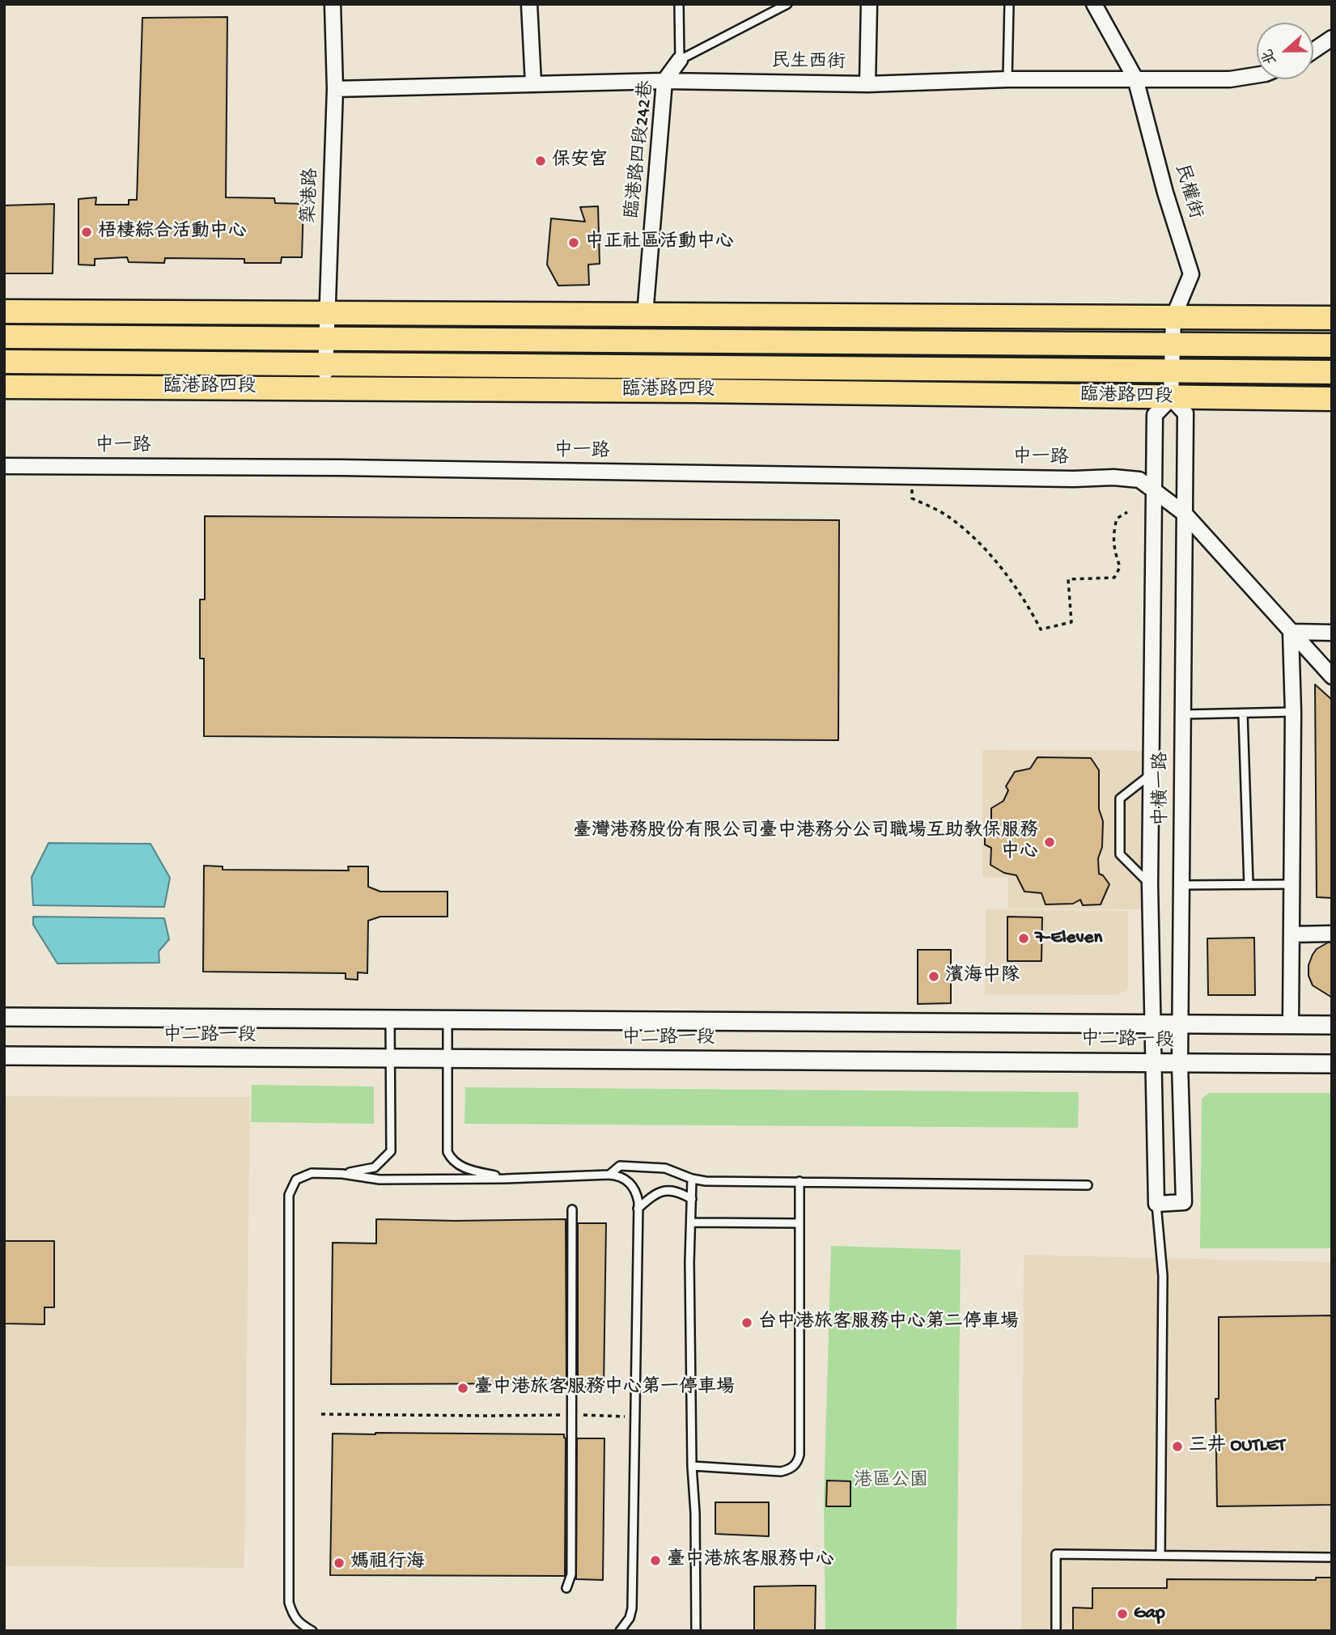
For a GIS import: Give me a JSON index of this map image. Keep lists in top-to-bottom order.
{
  "streets": {
    "main road": ["臨港路四段"],
    "street": [
      "民生西街",
      "臨港路四段242巷",
      "民權街",
      "築港路",
      "中一路",
      "中橫一路",
      "中二路一段"
    ]
  },
  "crossings": [
    ["民生西街", "臨港路四段242巷"],
    ["民生西街", "民權街"],
    ["民生西街", "築港路"],
    ["民權街", "臨港路四段"],
    ["民權街", "中橫一路"],
    ["築港路", "臨港路四段"],
    ["臨港路四段", "中橫一路"],
    ["中一路", "中橫一路"],
    ["中橫一路", "中二路一段"]
  ],
  "parks": ["港區公園"],
  "places": [
    "保安宮",
    "梧棲綜合活動中心",
    "中正社區活動中心",
    "臺灣港務股份有限公司臺中港務分公司職場互助教保服務 中心",
    "7-Eleven",
    "濱海中隊",
    "台中港旅客服務中心第二停車場",
    "臺中港旅客服務中心第一停車場",
    "三井 OUTLET",
    "臺中港旅客服務中心",
    "媽祖行海",
    "Gap"
  ],
  "north": "left"
}
